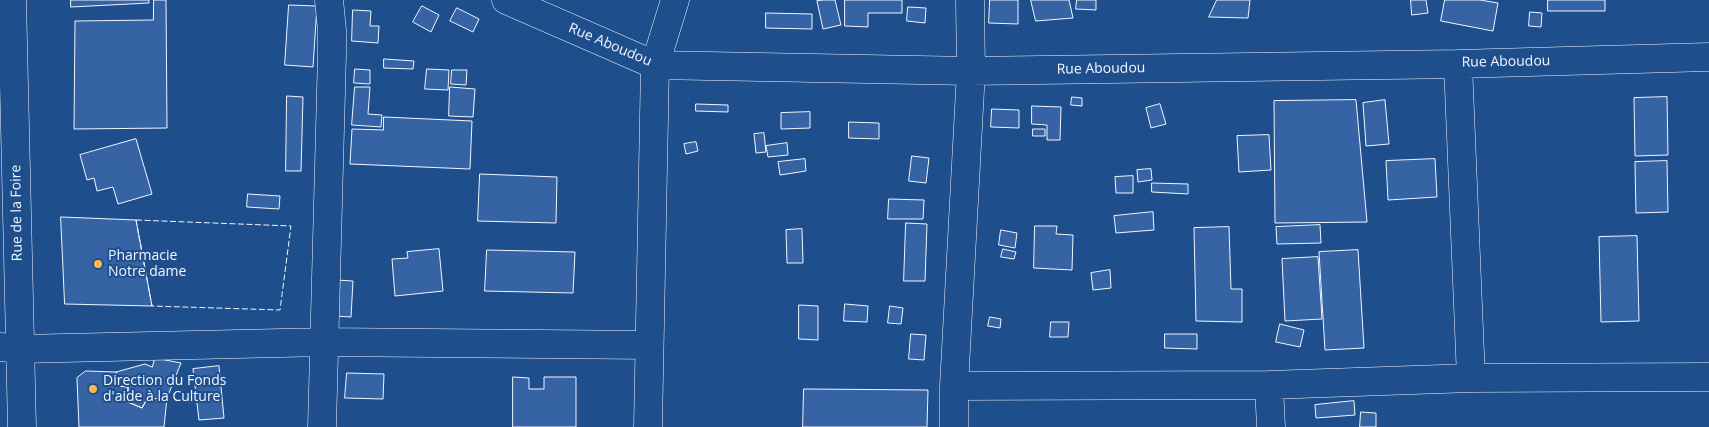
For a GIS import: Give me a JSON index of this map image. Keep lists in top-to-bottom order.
{
  "streets": {
    "street": ["Rue Aboudou", "Rue de la Foire"]
  },
  "places": ["Pharmacie Notre dame", "Direction du Fonds d'aide à la Culture"]
}
